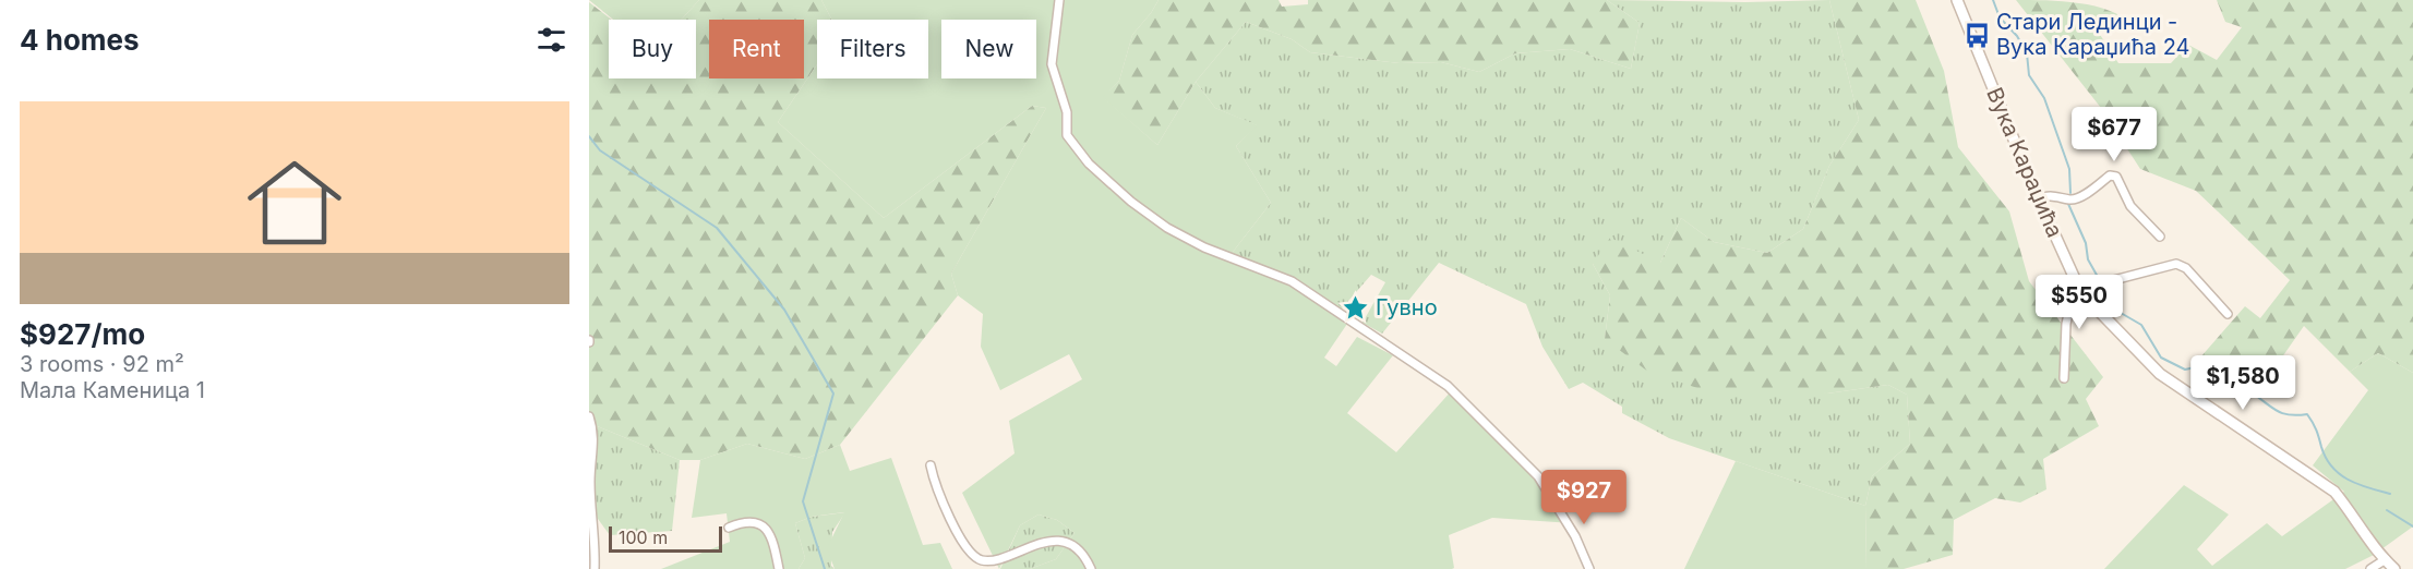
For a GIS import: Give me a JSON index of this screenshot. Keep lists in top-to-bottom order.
{
  "streets": {
    "street": ["Вука Караџића"]
  },
  "places": {
    "bus stop": ["Стари Лединци - Вука Караџића 24"],
    "place": ["Гувно"]
  },
  "scale_bar": "100 m",
  "page": {
    "heading": "4 homes",
    "chip": [
      "Buy",
      "Rent",
      "Filters",
      "New"
    ],
    "list": [
      {
        "name": "$927/mo",
        "note": "3 rooms · 92 m² · Мала Каменица 1"
      }
    ],
    "price": [
      "$677",
      "$550",
      "$1,580",
      "$927"
    ],
    "scale": "100 m"
  }
}
